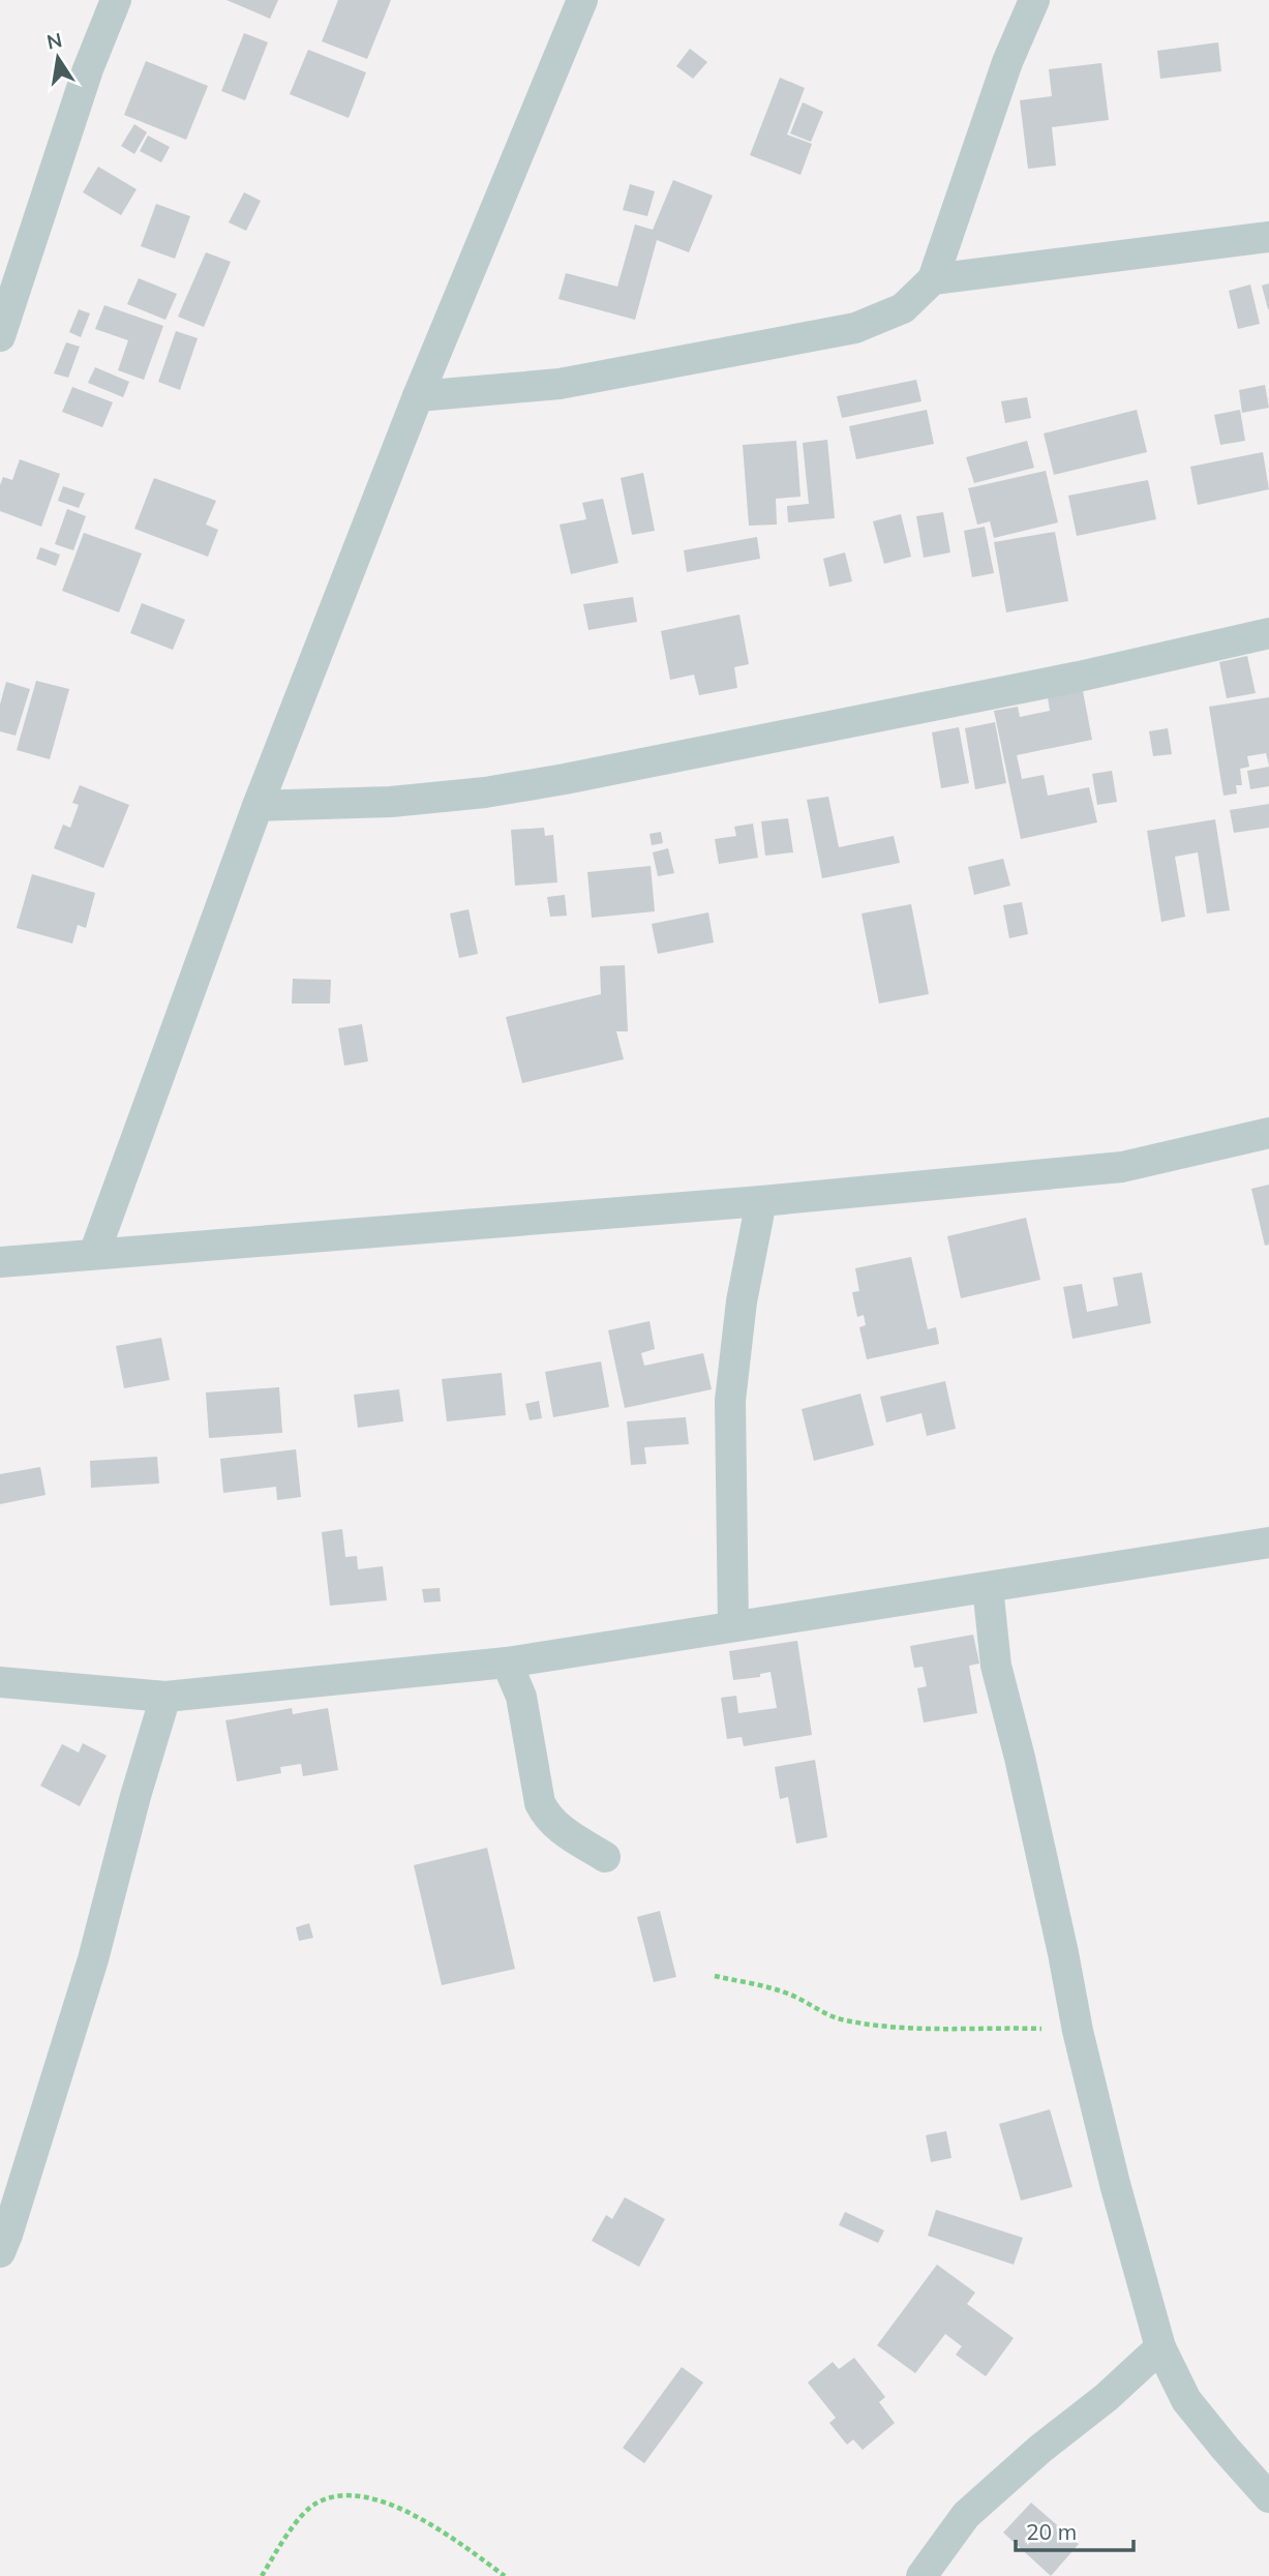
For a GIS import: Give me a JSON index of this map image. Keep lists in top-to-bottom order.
{
  "scale_bar": "20 m",
  "north": "top"
}
